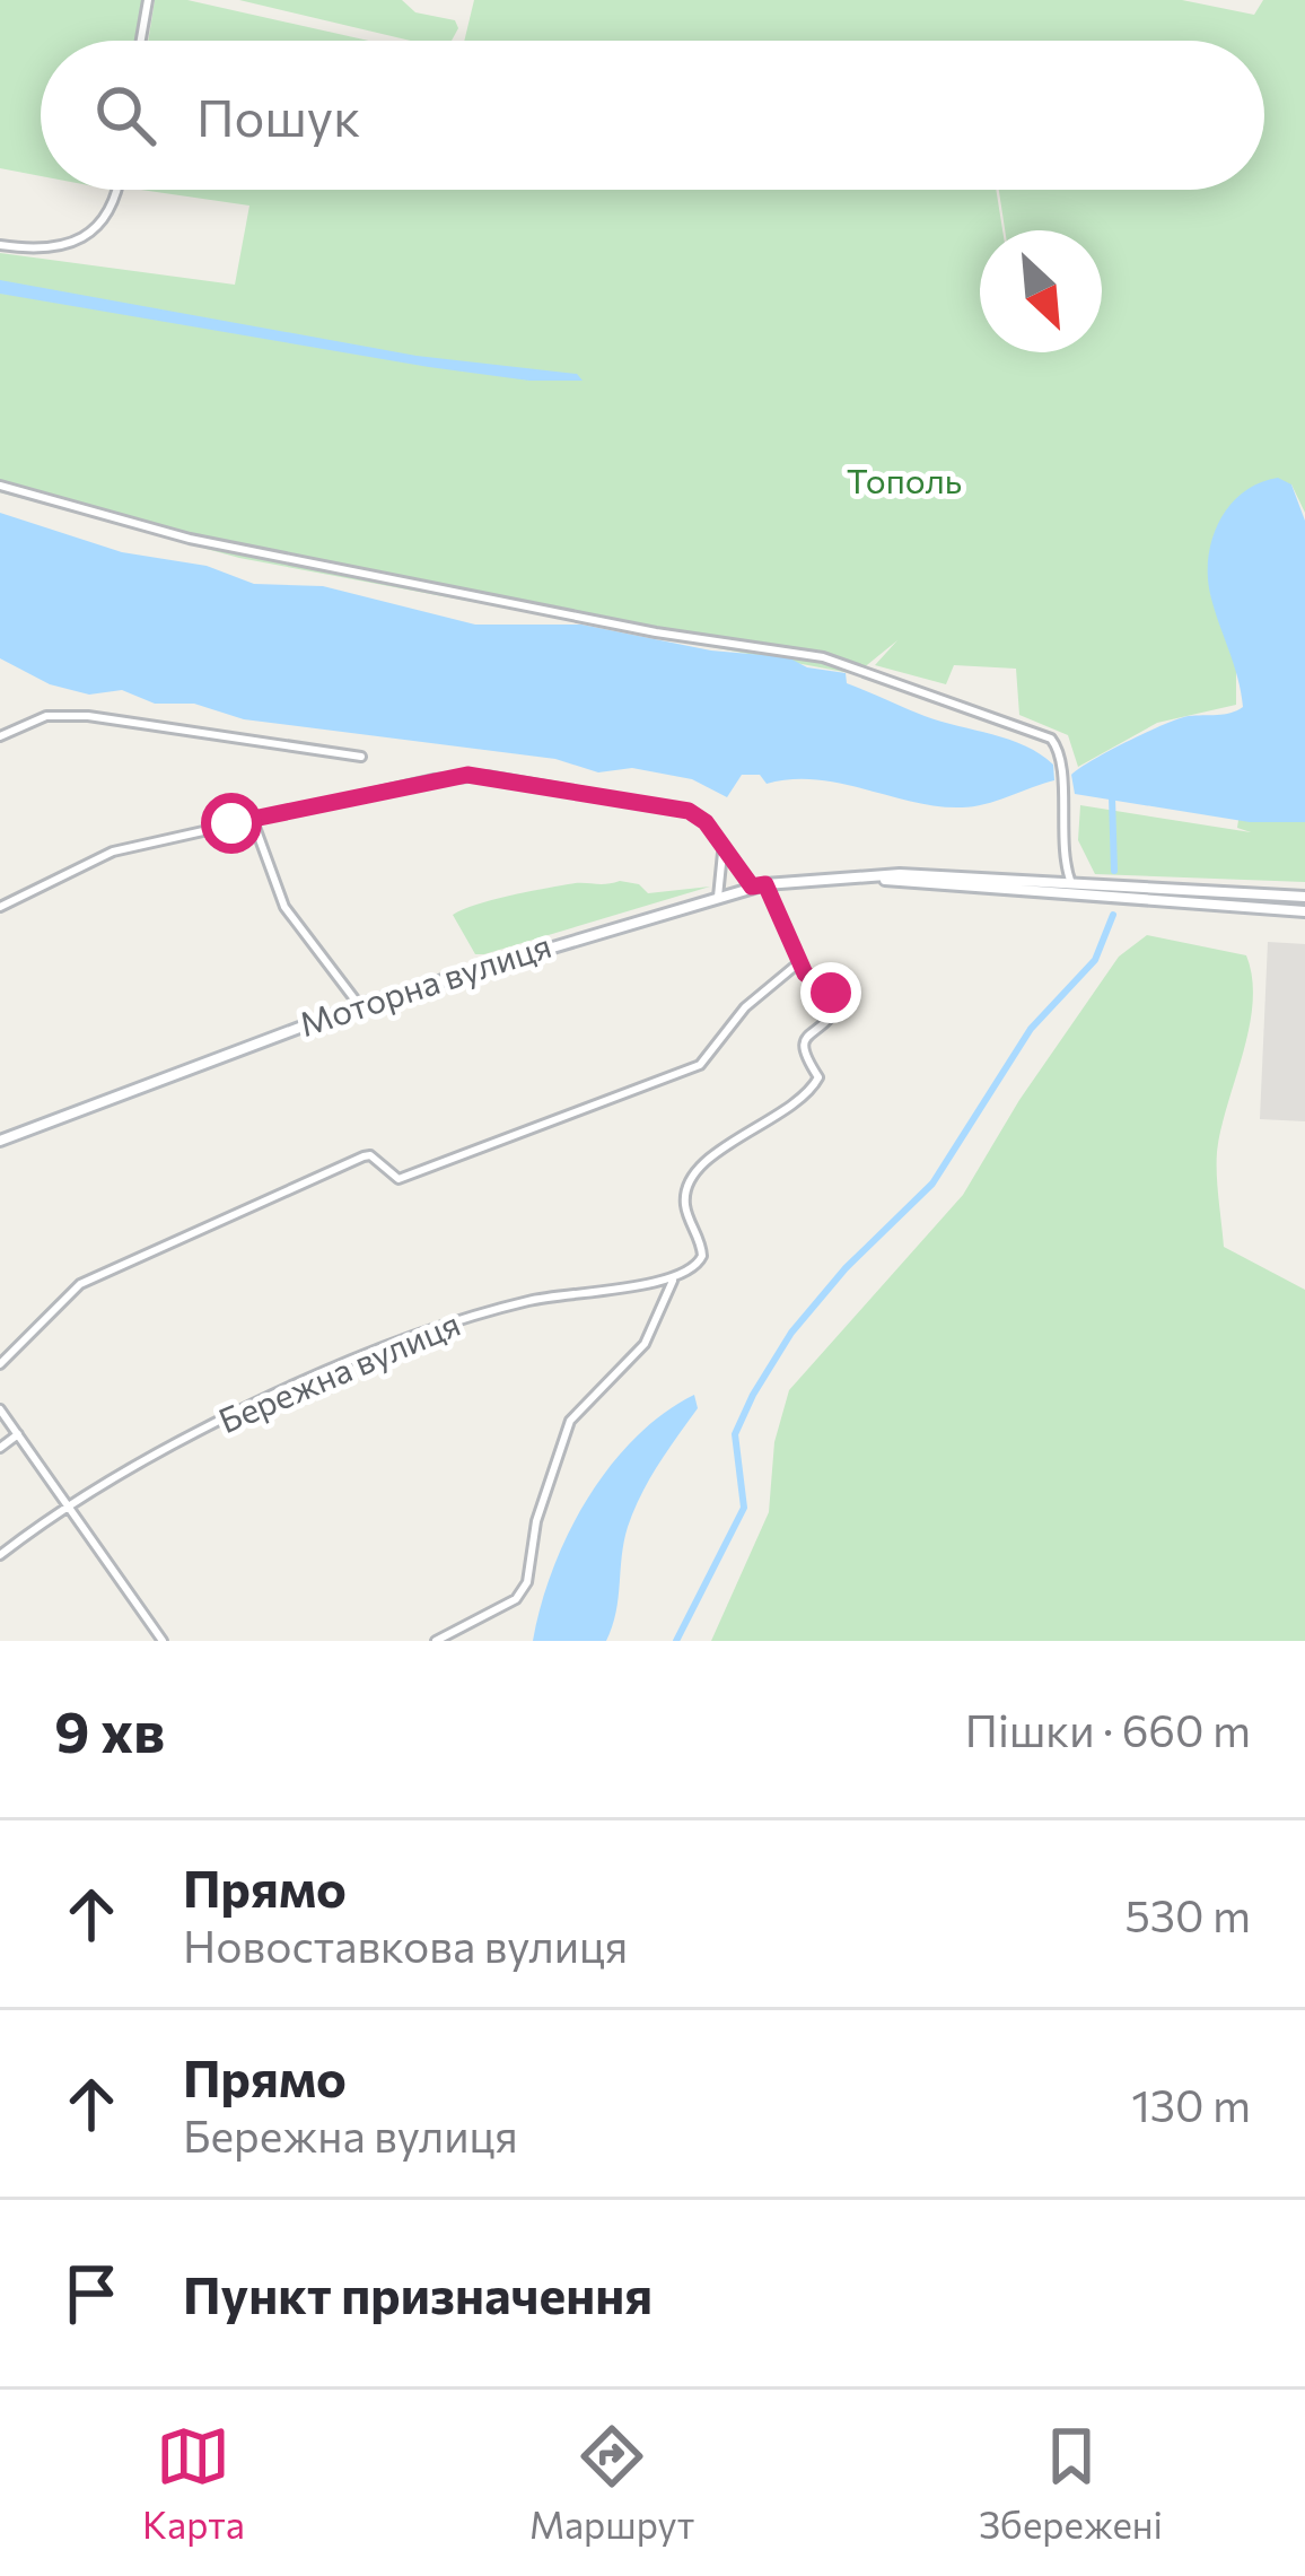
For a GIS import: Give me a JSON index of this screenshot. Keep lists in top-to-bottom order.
{
  "streets": {
    "street": ["Моторна вулиця", "Бережна вулиця"]
  },
  "parks": ["Тополь"],
  "north": "bottom right",
  "page": {
    "search": "Пошук",
    "heading": ["9 хв", "Пішки · 660 m"],
    "list": [
      ["Прямо", "Новоставкова вулиця", "530 m"],
      ["Прямо", "Бережна вулиця", "130 m"],
      "Пункт призначення"
    ],
    "nav": ["Карта", "Маршрут", "Збережені"]
  }
}
